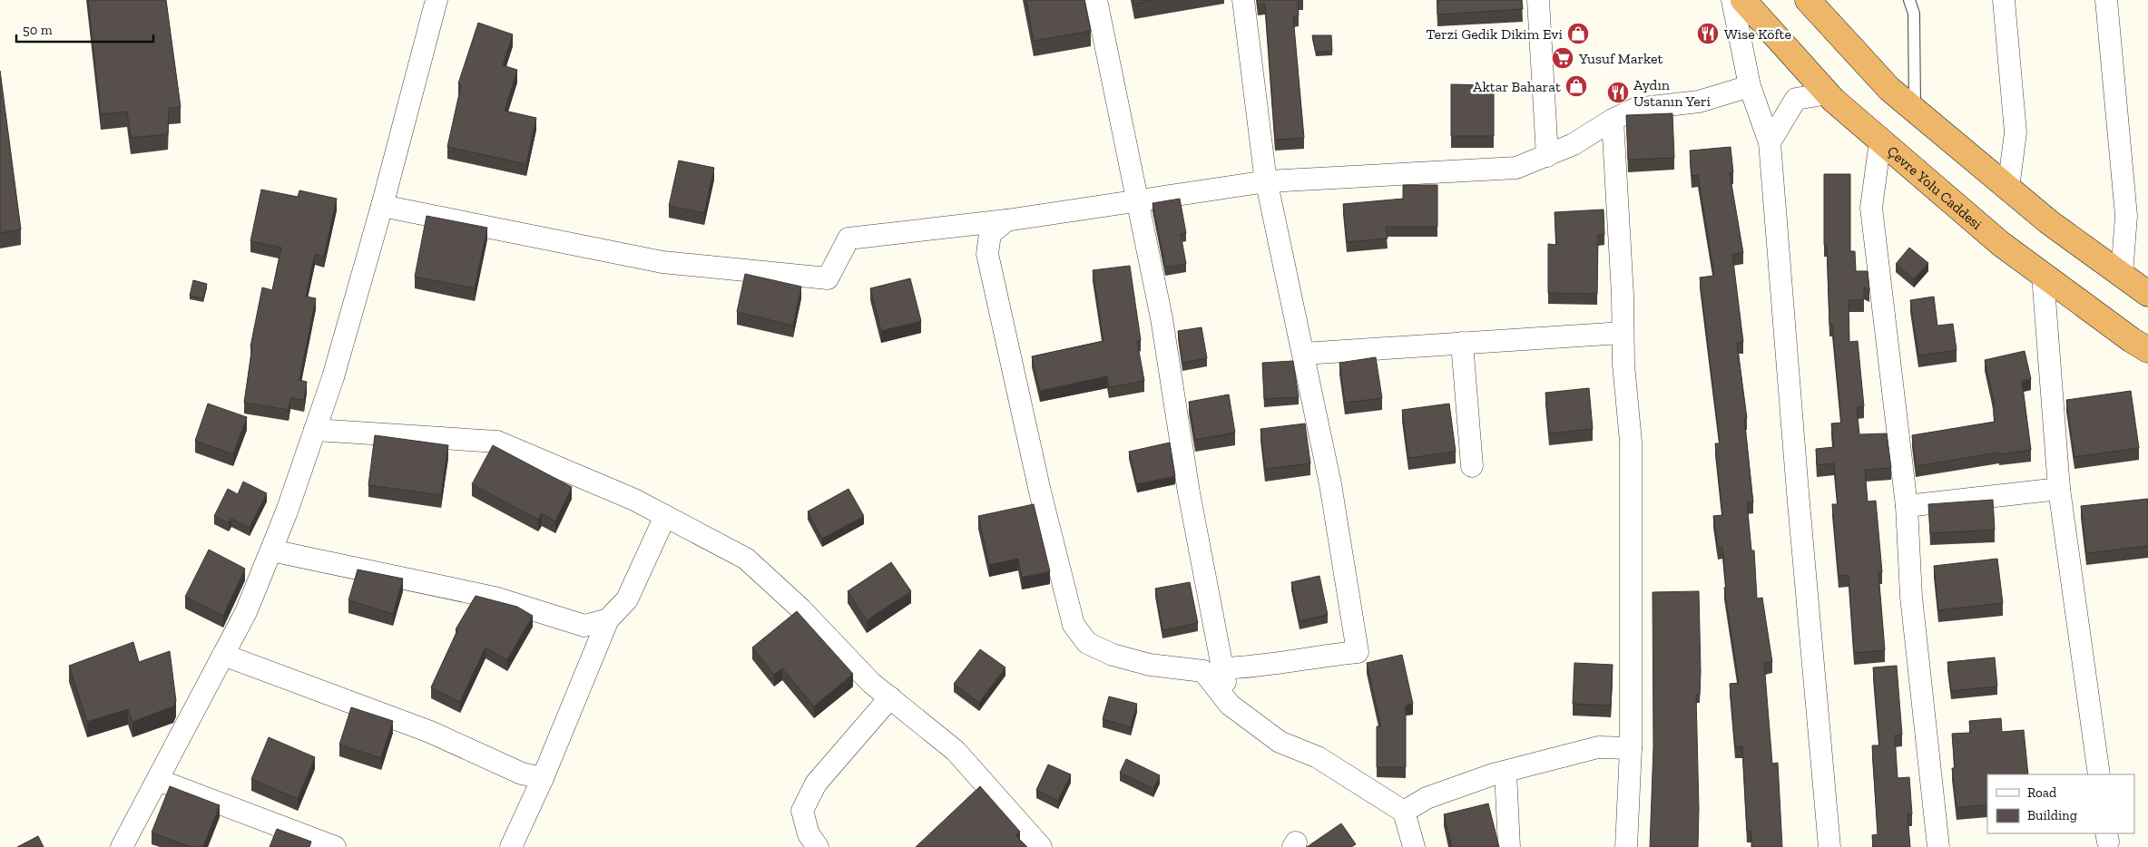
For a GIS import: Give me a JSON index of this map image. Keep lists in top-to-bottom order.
{
  "streets": {
    "highway": ["Çevre Yolu Caddesi"]
  },
  "places": {
    "shop": ["Terzi Gedik Dikim Evi", "Aktar Baharat"],
    "restaurant": ["Wise Köfte", "Aydın Ustanın Yeri"],
    "supermarket": ["Yusuf Market"]
  },
  "legend": ["Road", "Building"],
  "scale_bar": "50 m"
}
